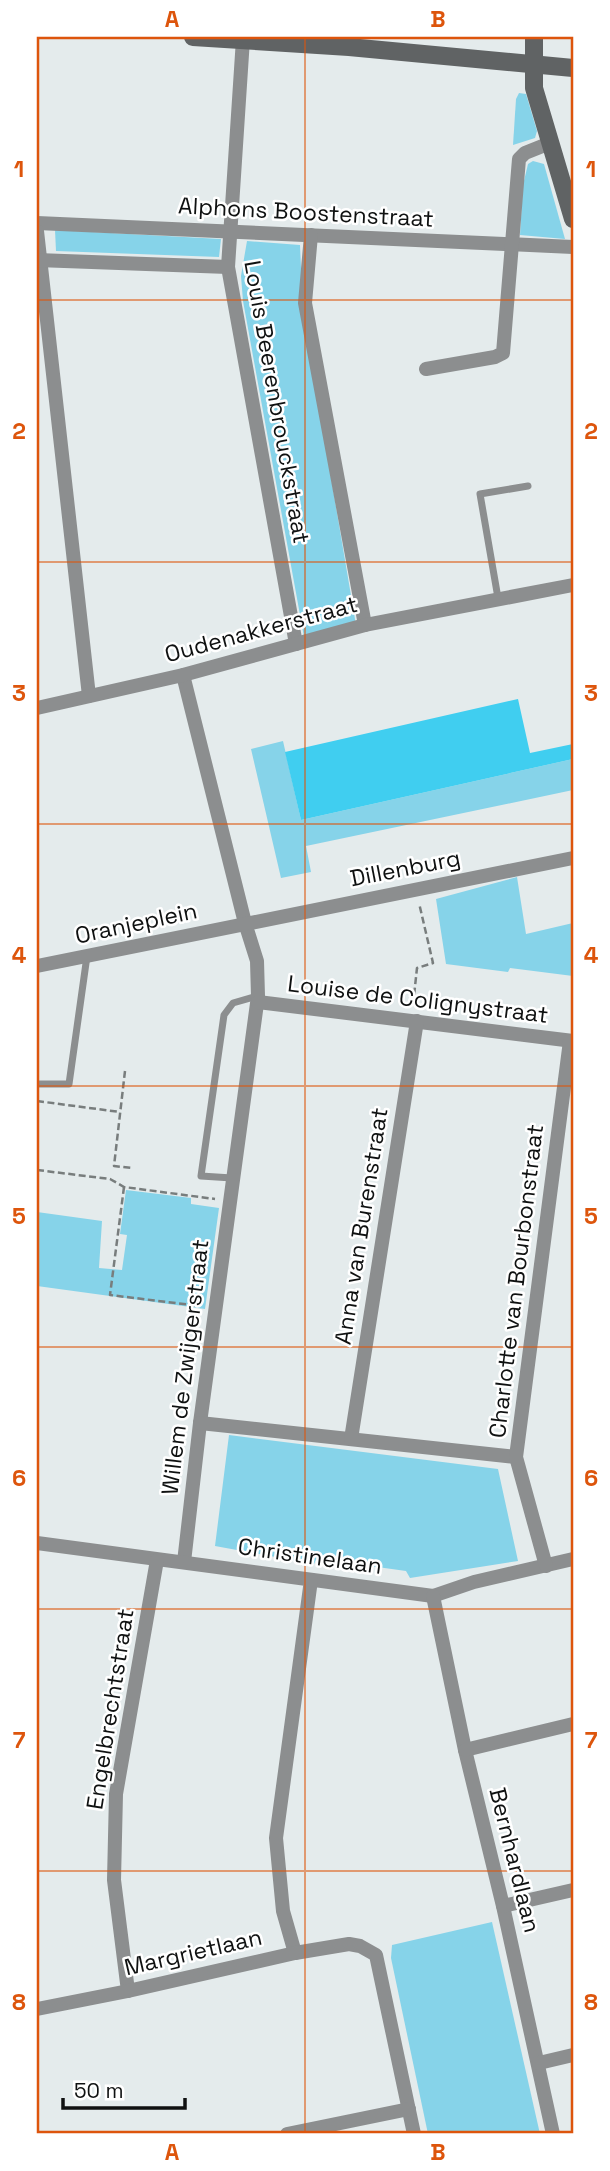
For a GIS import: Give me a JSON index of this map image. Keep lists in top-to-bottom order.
{
  "streets": {
    "street": [
      "Alphons Boostenstraat",
      "Louis Beerenbrouckstraat",
      "Oudenakkerstraat",
      "Dillenburg",
      "Oranjeplein",
      "Louise de Colignystraat",
      "Anna van Burenstraat",
      "Charlotte van Bourbonstraat",
      "Willem de Zwijgerstraat",
      "Christinelaan",
      "Engelbrechtstraat",
      "Bernhardlaan",
      "Margrietlaan"
    ]
  },
  "crossings": [
    ["Alphons Boostenstraat", "Louis Beerenbrouckstraat"],
    ["Louis Beerenbrouckstraat", "Oudenakkerstraat"],
    ["Oudenakkerstraat", "Willem de Zwijgerstraat"],
    ["Dillenburg", "Oranjeplein"],
    ["Dillenburg", "Willem de Zwijgerstraat"],
    ["Oranjeplein", "Willem de Zwijgerstraat"],
    ["Louise de Colignystraat", "Anna van Burenstraat"],
    ["Louise de Colignystraat", "Charlotte van Bourbonstraat"],
    ["Louise de Colignystraat", "Willem de Zwijgerstraat"],
    ["Charlotte van Bourbonstraat", "Christinelaan"],
    ["Willem de Zwijgerstraat", "Christinelaan"],
    ["Christinelaan", "Engelbrechtstraat"],
    ["Christinelaan", "Bernhardlaan"],
    ["Engelbrechtstraat", "Margrietlaan"]
  ],
  "scale_bar": "50 m",
  "grid": {
    "columns": ["A", "B"],
    "rows": [
      "1",
      "2",
      "3",
      "4",
      "5",
      "6",
      "7",
      "8"
    ]
  }
}
